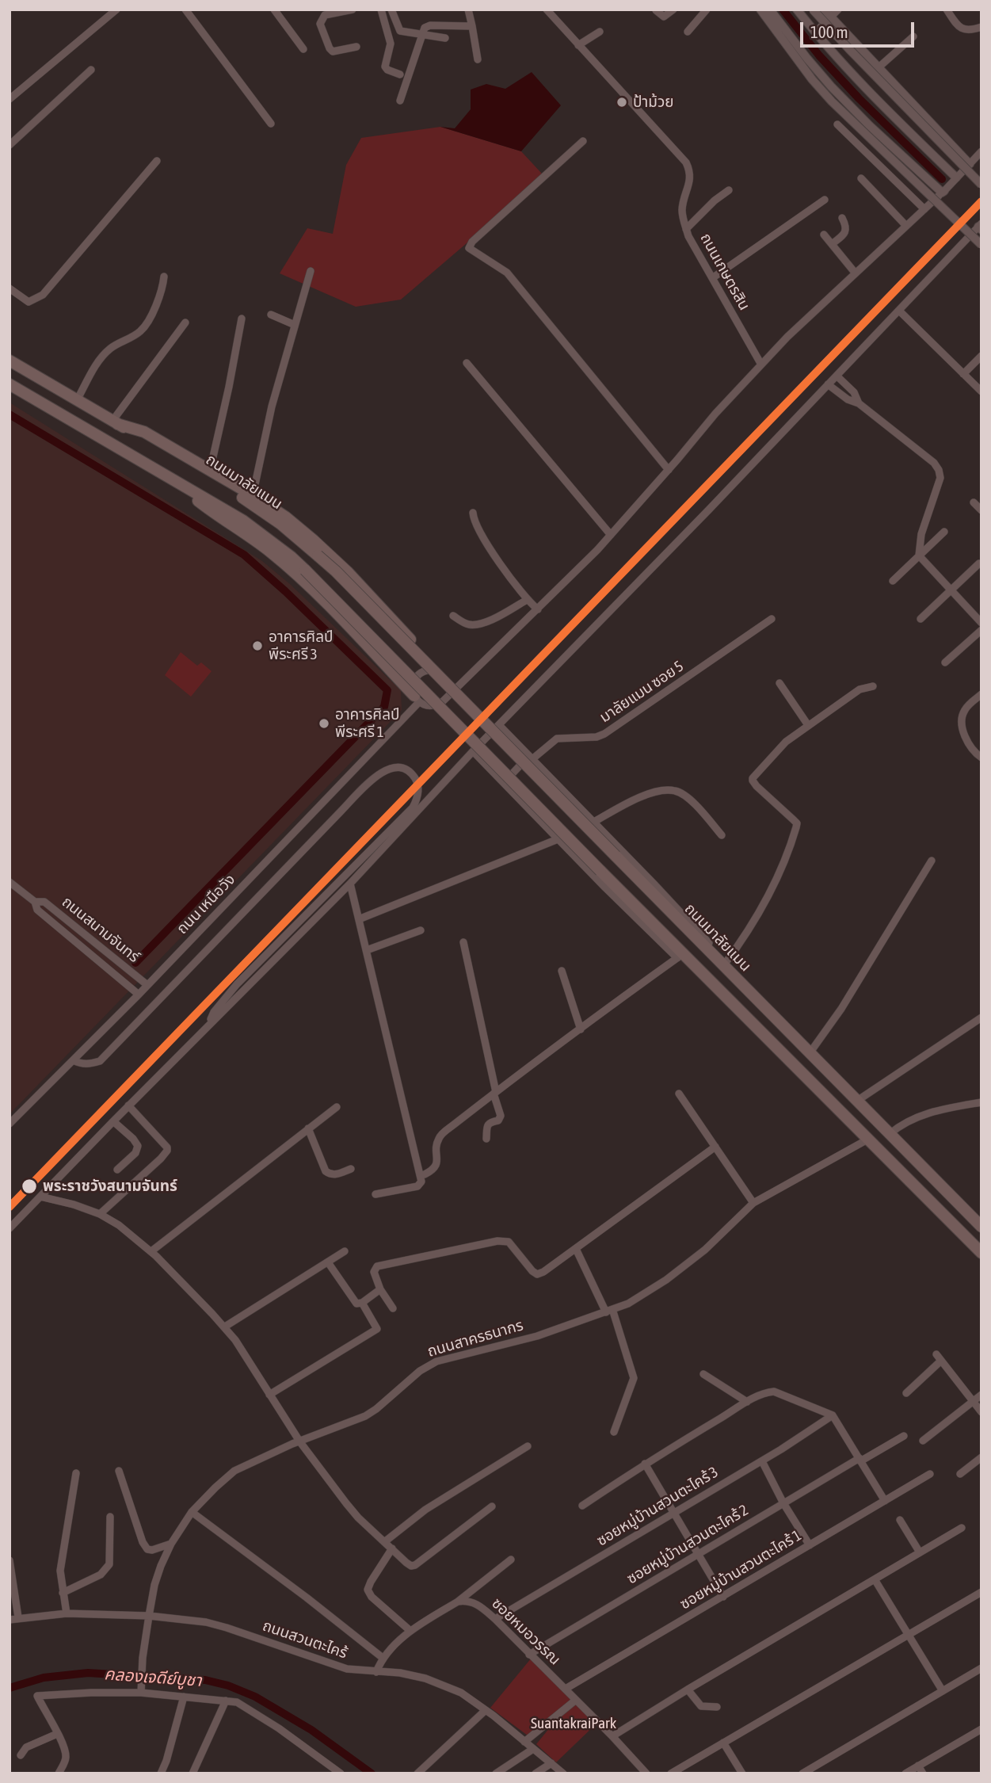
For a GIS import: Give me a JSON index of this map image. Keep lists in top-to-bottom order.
{
  "streets": {
    "highway": ["ถนนมาลัยแมน"],
    "street": [
      "ถนนเกษตรสิน",
      "มาลัยแมน ซอย 5",
      "ถนน เหนือวัง",
      "ถนนสนามจันทร์",
      "ถนนสาครธนากร",
      "ซอยหมู่บ้านสวนตะไคร้ 3",
      "ซอยหมู่บ้านสวนตะไคร้ 2",
      "ซอยหมู่บ้านสวนตะไคร้ 1",
      "ซอยหมอวรรณ",
      "ถนนสวนตะไคร้"
    ]
  },
  "crossings": [
    ["ถนน เหนือวัง", "ถนนสนามจันทร์"],
    ["ถนนสาครธนากร", "ถนนสวนตะไคร้"],
    ["ซอยหมู่บ้านสวนตะไคร้ 3", "ซอยหมอวรรณ"],
    ["ซอยหมู่บ้านสวนตะไคร้ 2", "ซอยหมอวรรณ"],
    ["ซอยหมู่บ้านสวนตะไคร้ 1", "ซอยหมอวรรณ"]
  ],
  "water": ["คลองเจดีย์บูชา"],
  "parks": ["SuantakraiPark"],
  "places": [
    "ป้าม้วย",
    "อาคารศิลป์ พีระศรี 3",
    "อาคารศิลป์ พีระศรี 1",
    "พระราชวังสนามจันทร์"
  ],
  "scale_bar": "100 m"
}
